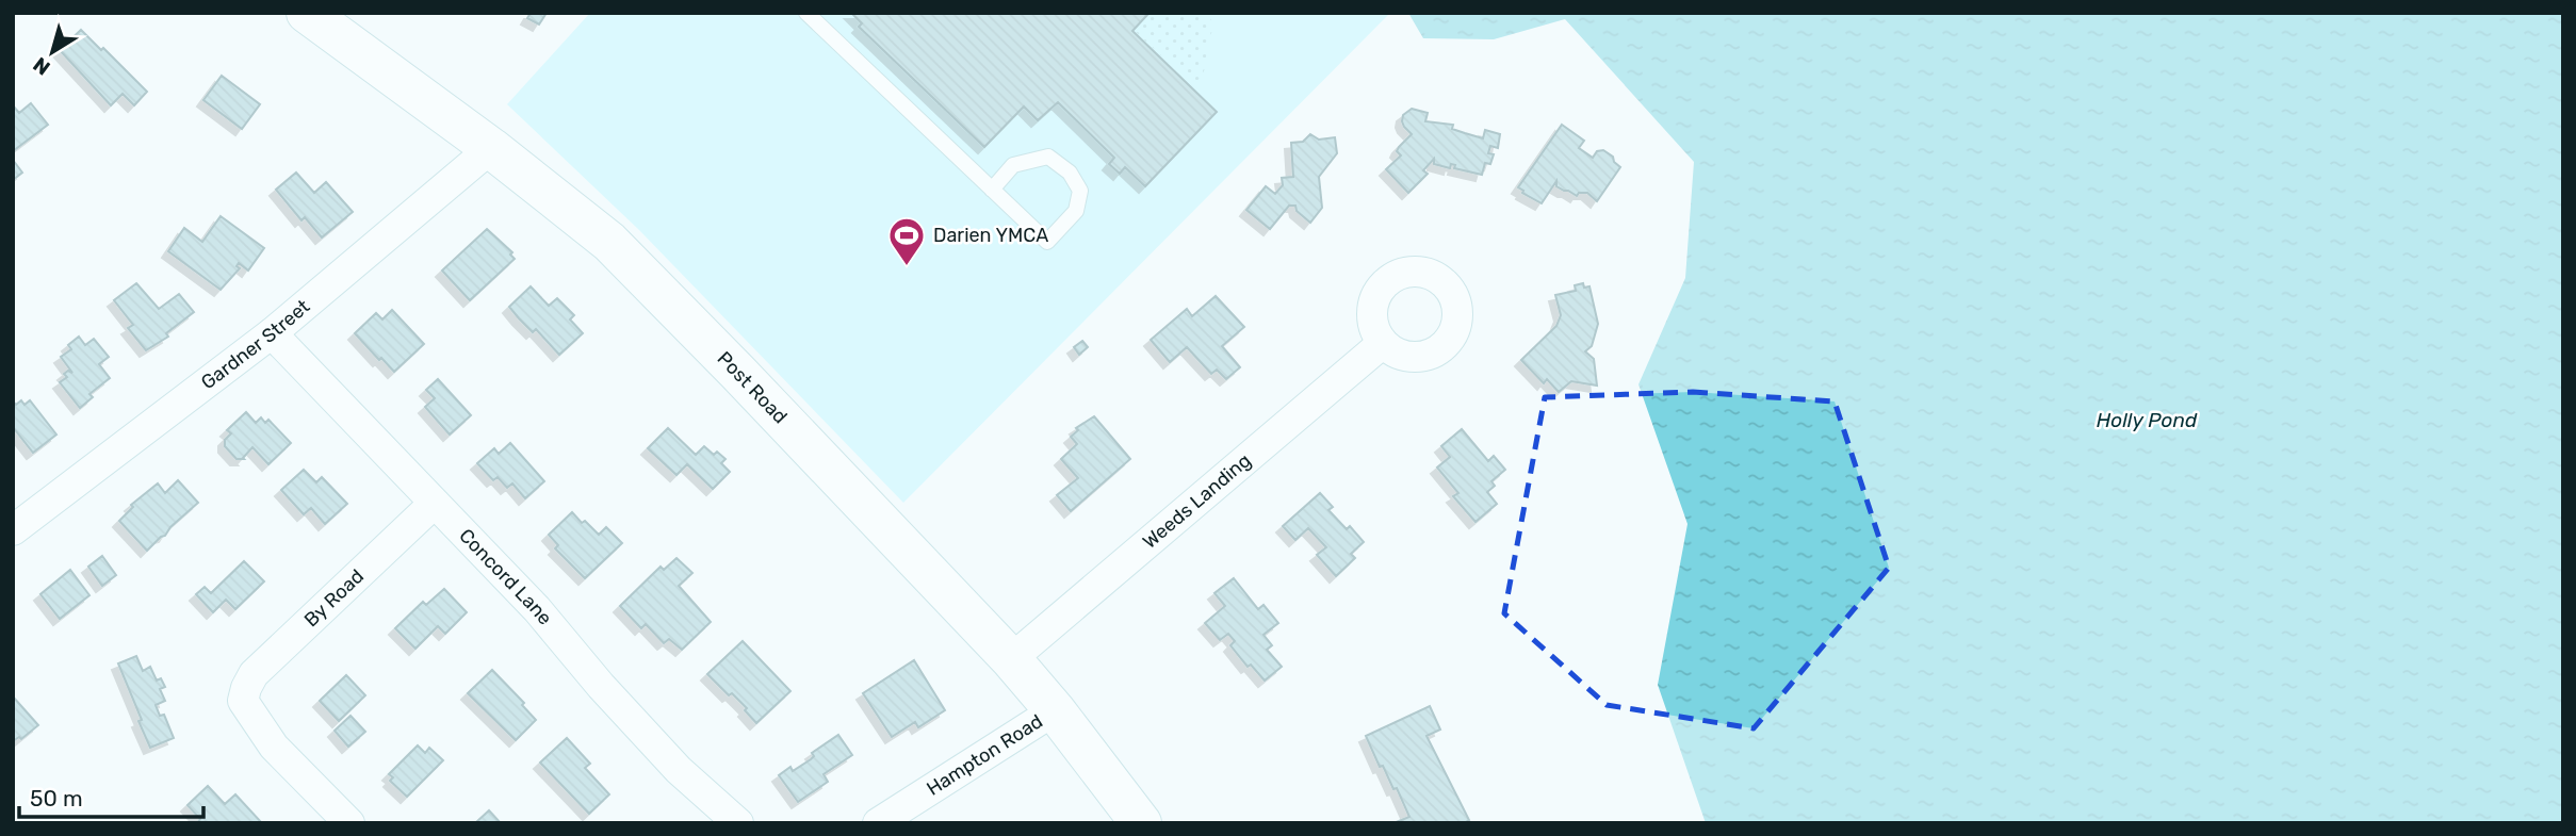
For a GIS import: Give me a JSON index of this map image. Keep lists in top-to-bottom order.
{
  "streets": {
    "main road": ["Post Road"],
    "street": [
      "Gardner Street",
      "Weeds Landing",
      "Concord Lane",
      "By Road",
      "Hampton Road"
    ]
  },
  "crossings": [
    ["Gardner Street", "Post Road"],
    ["Gardner Street", "Concord Lane"],
    ["Post Road", "Weeds Landing"],
    ["Post Road", "Hampton Road"],
    ["Concord Lane", "By Road"]
  ],
  "water": ["Holly Pond"],
  "places": {
    "sports": ["Darien YMCA"]
  },
  "scale_bar": "50 m",
  "north": "bottom left"
}
